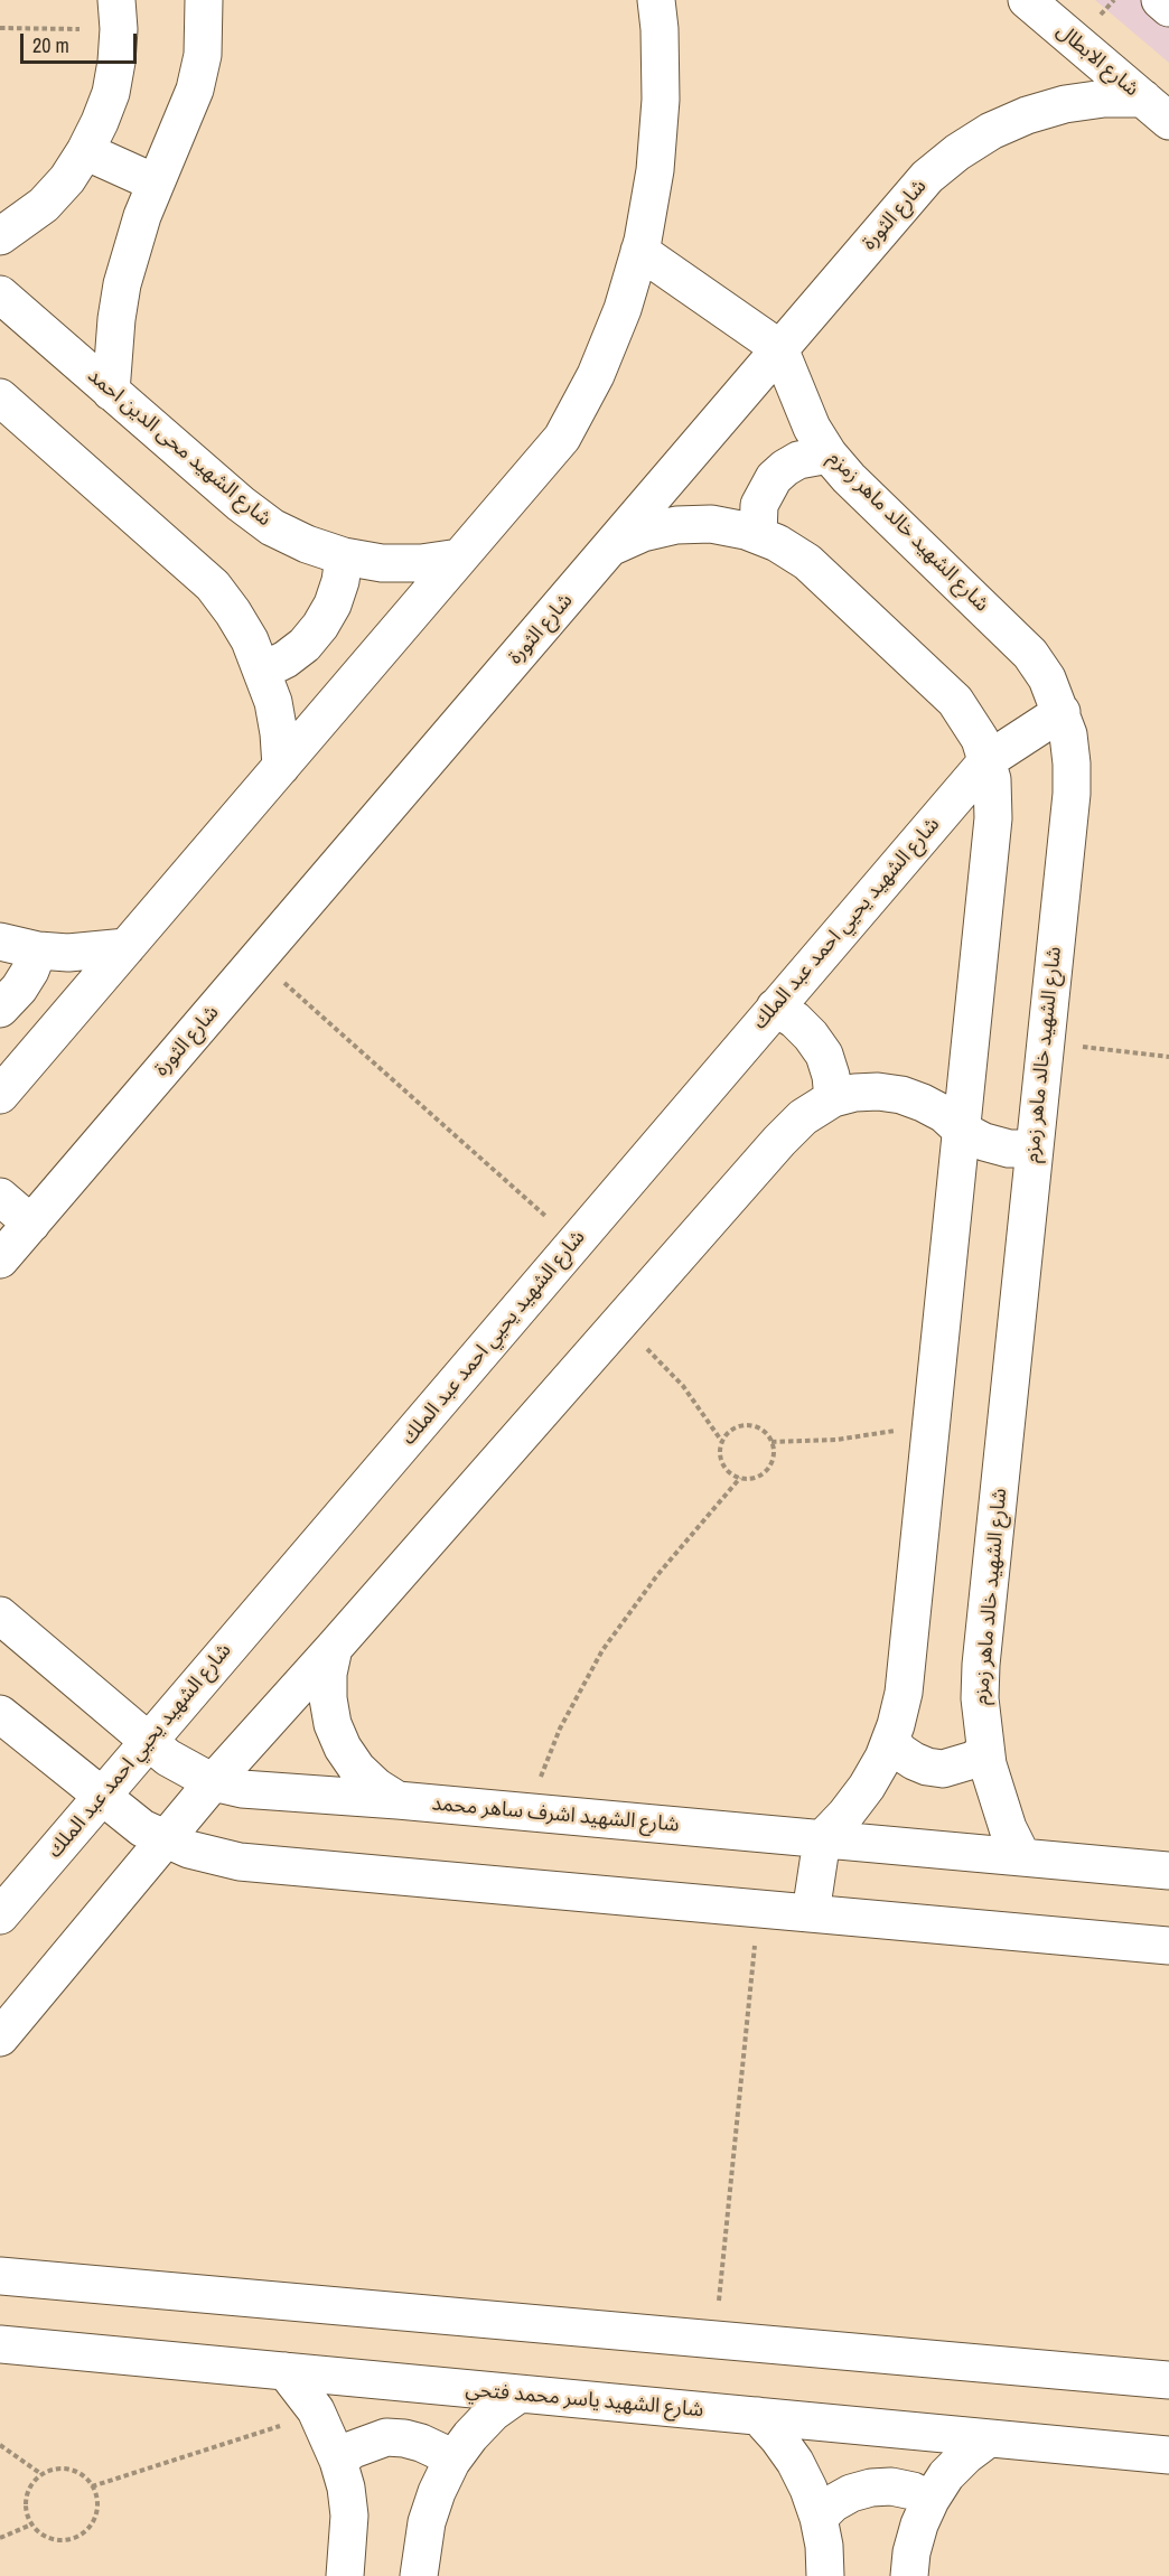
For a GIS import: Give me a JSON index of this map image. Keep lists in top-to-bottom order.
{
  "streets": {
    "street": [
      "شارع الابطال",
      "شارع الثورة",
      "شارع الشهيد محى الدين احمد",
      "شارع الشهيد خالد ماهر زمزم",
      "شارع الشهيد يحيي احمد عبد الملك",
      "شارع الشهيد اشرف ساهر محمد",
      "شارع الشهيد ياسر محمد فتحي"
    ]
  },
  "crossings": [
    ["شارع الابطال", "شارع الثورة"],
    ["شارع الثورة", "شارع الشهيد خالد ماهر زمزم"],
    ["شارع الشهيد خالد ماهر زمزم", "شارع الشهيد يحيي احمد عبد الملك"],
    ["شارع الشهيد خالد ماهر زمزم", "شارع الشهيد اشرف ساهر محمد"],
    ["شارع الشهيد يحيي احمد عبد الملك", "شارع الشهيد اشرف ساهر محمد"]
  ],
  "scale_bar": "20 m"
}
